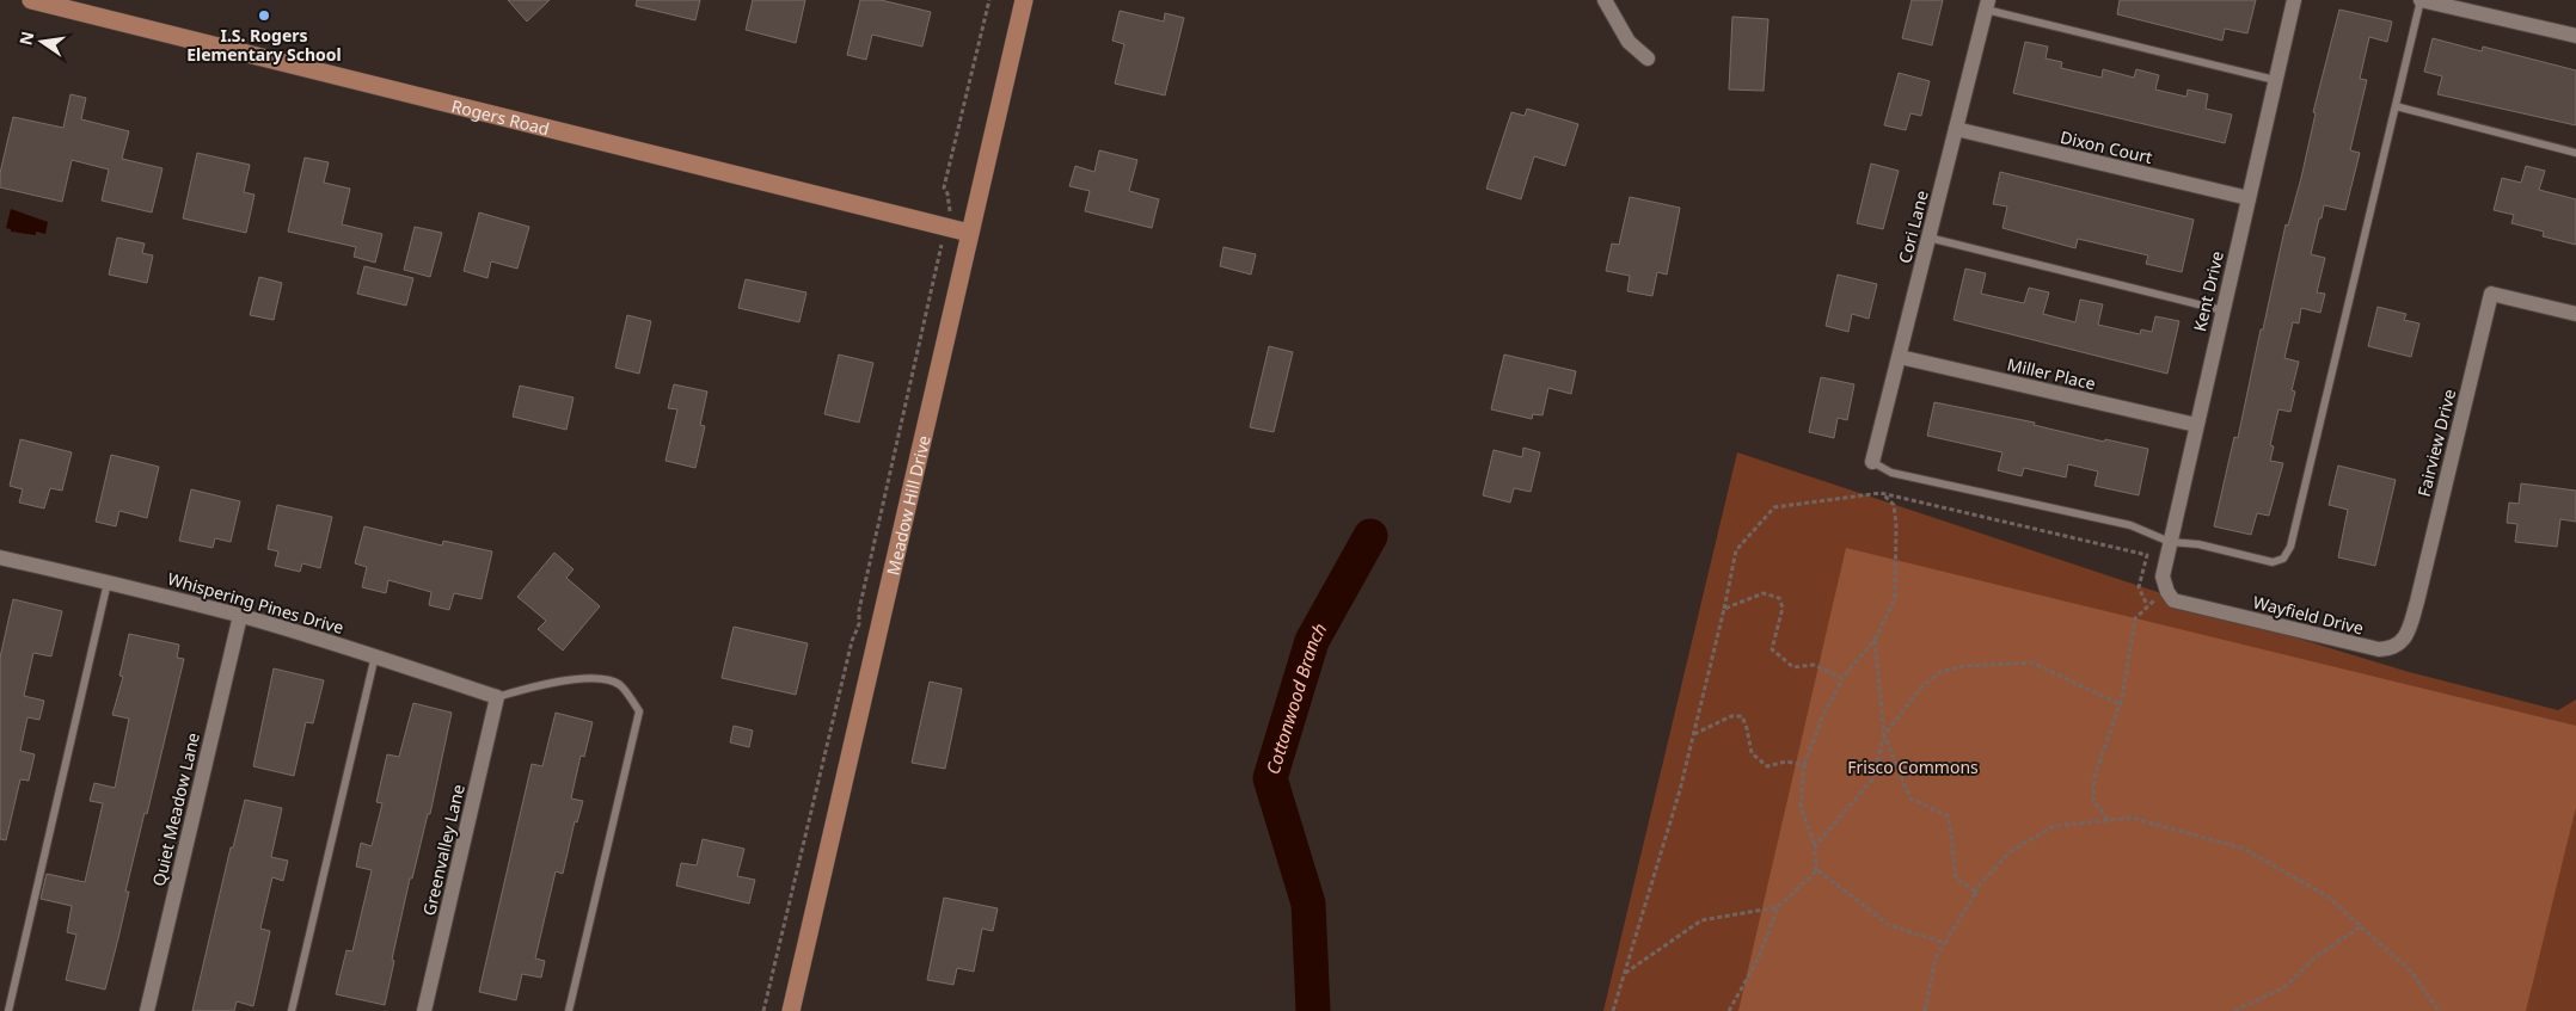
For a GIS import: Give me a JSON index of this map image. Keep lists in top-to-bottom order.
{
  "streets": {
    "street": [
      "Rogers Road",
      "Dixon Court",
      "Cori Lane",
      "Kent Drive",
      "Miller Place",
      "Fairview Drive",
      "Meadow Hill Drive",
      "Whispering Pines Drive",
      "Wayfield Drive",
      "Quiet Meadow Lane",
      "Greenvalley Lane"
    ]
  },
  "crossings": [
    ["Rogers Road", "Meadow Hill Drive"],
    ["Dixon Court", "Cori Lane"],
    ["Dixon Court", "Kent Drive"],
    ["Cori Lane", "Miller Place"],
    ["Kent Drive", "Miller Place"],
    ["Kent Drive", "Wayfield Drive"],
    ["Fairview Drive", "Wayfield Drive"],
    ["Whispering Pines Drive", "Quiet Meadow Lane"],
    ["Whispering Pines Drive", "Greenvalley Lane"]
  ],
  "water": ["Cottonwood Branch"],
  "parks": ["Frisco Commons"],
  "places": ["I.S. Rogers Elementary School"],
  "north": "left"
}
